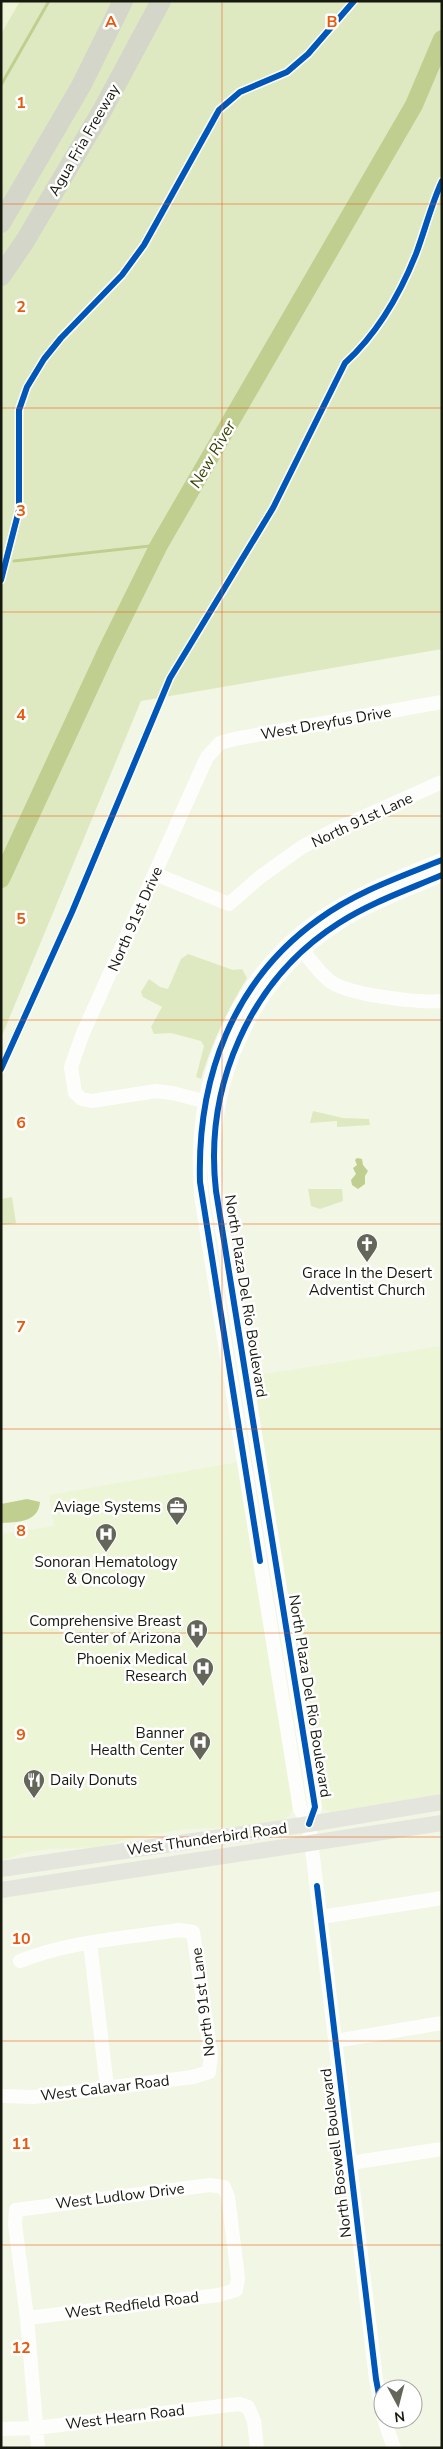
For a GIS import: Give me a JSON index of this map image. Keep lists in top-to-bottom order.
{
  "streets": {
    "highway": ["Agua Fria Freeway"],
    "main road": ["West Thunderbird Road"],
    "street": [
      "West Dreyfus Drive",
      "North 91st Lane",
      "North 91st Drive",
      "North Plaza Del Rio Boulevard",
      "West Calavar Road",
      "North Boswell Boulevard",
      "West Ludlow Drive",
      "West Redfield Road",
      "West Hearn Road"
    ]
  },
  "crossings": [
    ["West Dreyfus Drive", "North 91st Drive"],
    ["North 91st Lane", "North 91st Drive"],
    ["North 91st Lane", "West Calavar Road"],
    ["North 91st Drive", "North Plaza Del Rio Boulevard"],
    ["North Plaza Del Rio Boulevard", "West Thunderbird Road"],
    ["West Thunderbird Road", "North Boswell Boulevard"],
    ["West Ludlow Drive", "West Redfield Road"]
  ],
  "water": ["New River"],
  "places": {
    "church": ["Grace In the Desert Adventist Church"],
    "office": ["Aviage Systems"],
    "hospital": [
      "Sonoran Hematology & Oncology",
      "Comprehensive Breast Center of Arizona",
      "Phoenix Medical Research",
      "Banner Health Center"
    ],
    "restaurant": ["Daily Donuts"]
  },
  "north": "bottom",
  "grid": {
    "columns": ["A", "B"],
    "rows": [
      "1",
      "2",
      "3",
      "4",
      "5",
      "6",
      "7",
      "8",
      "9",
      "10",
      "11",
      "12"
    ]
  }
}
